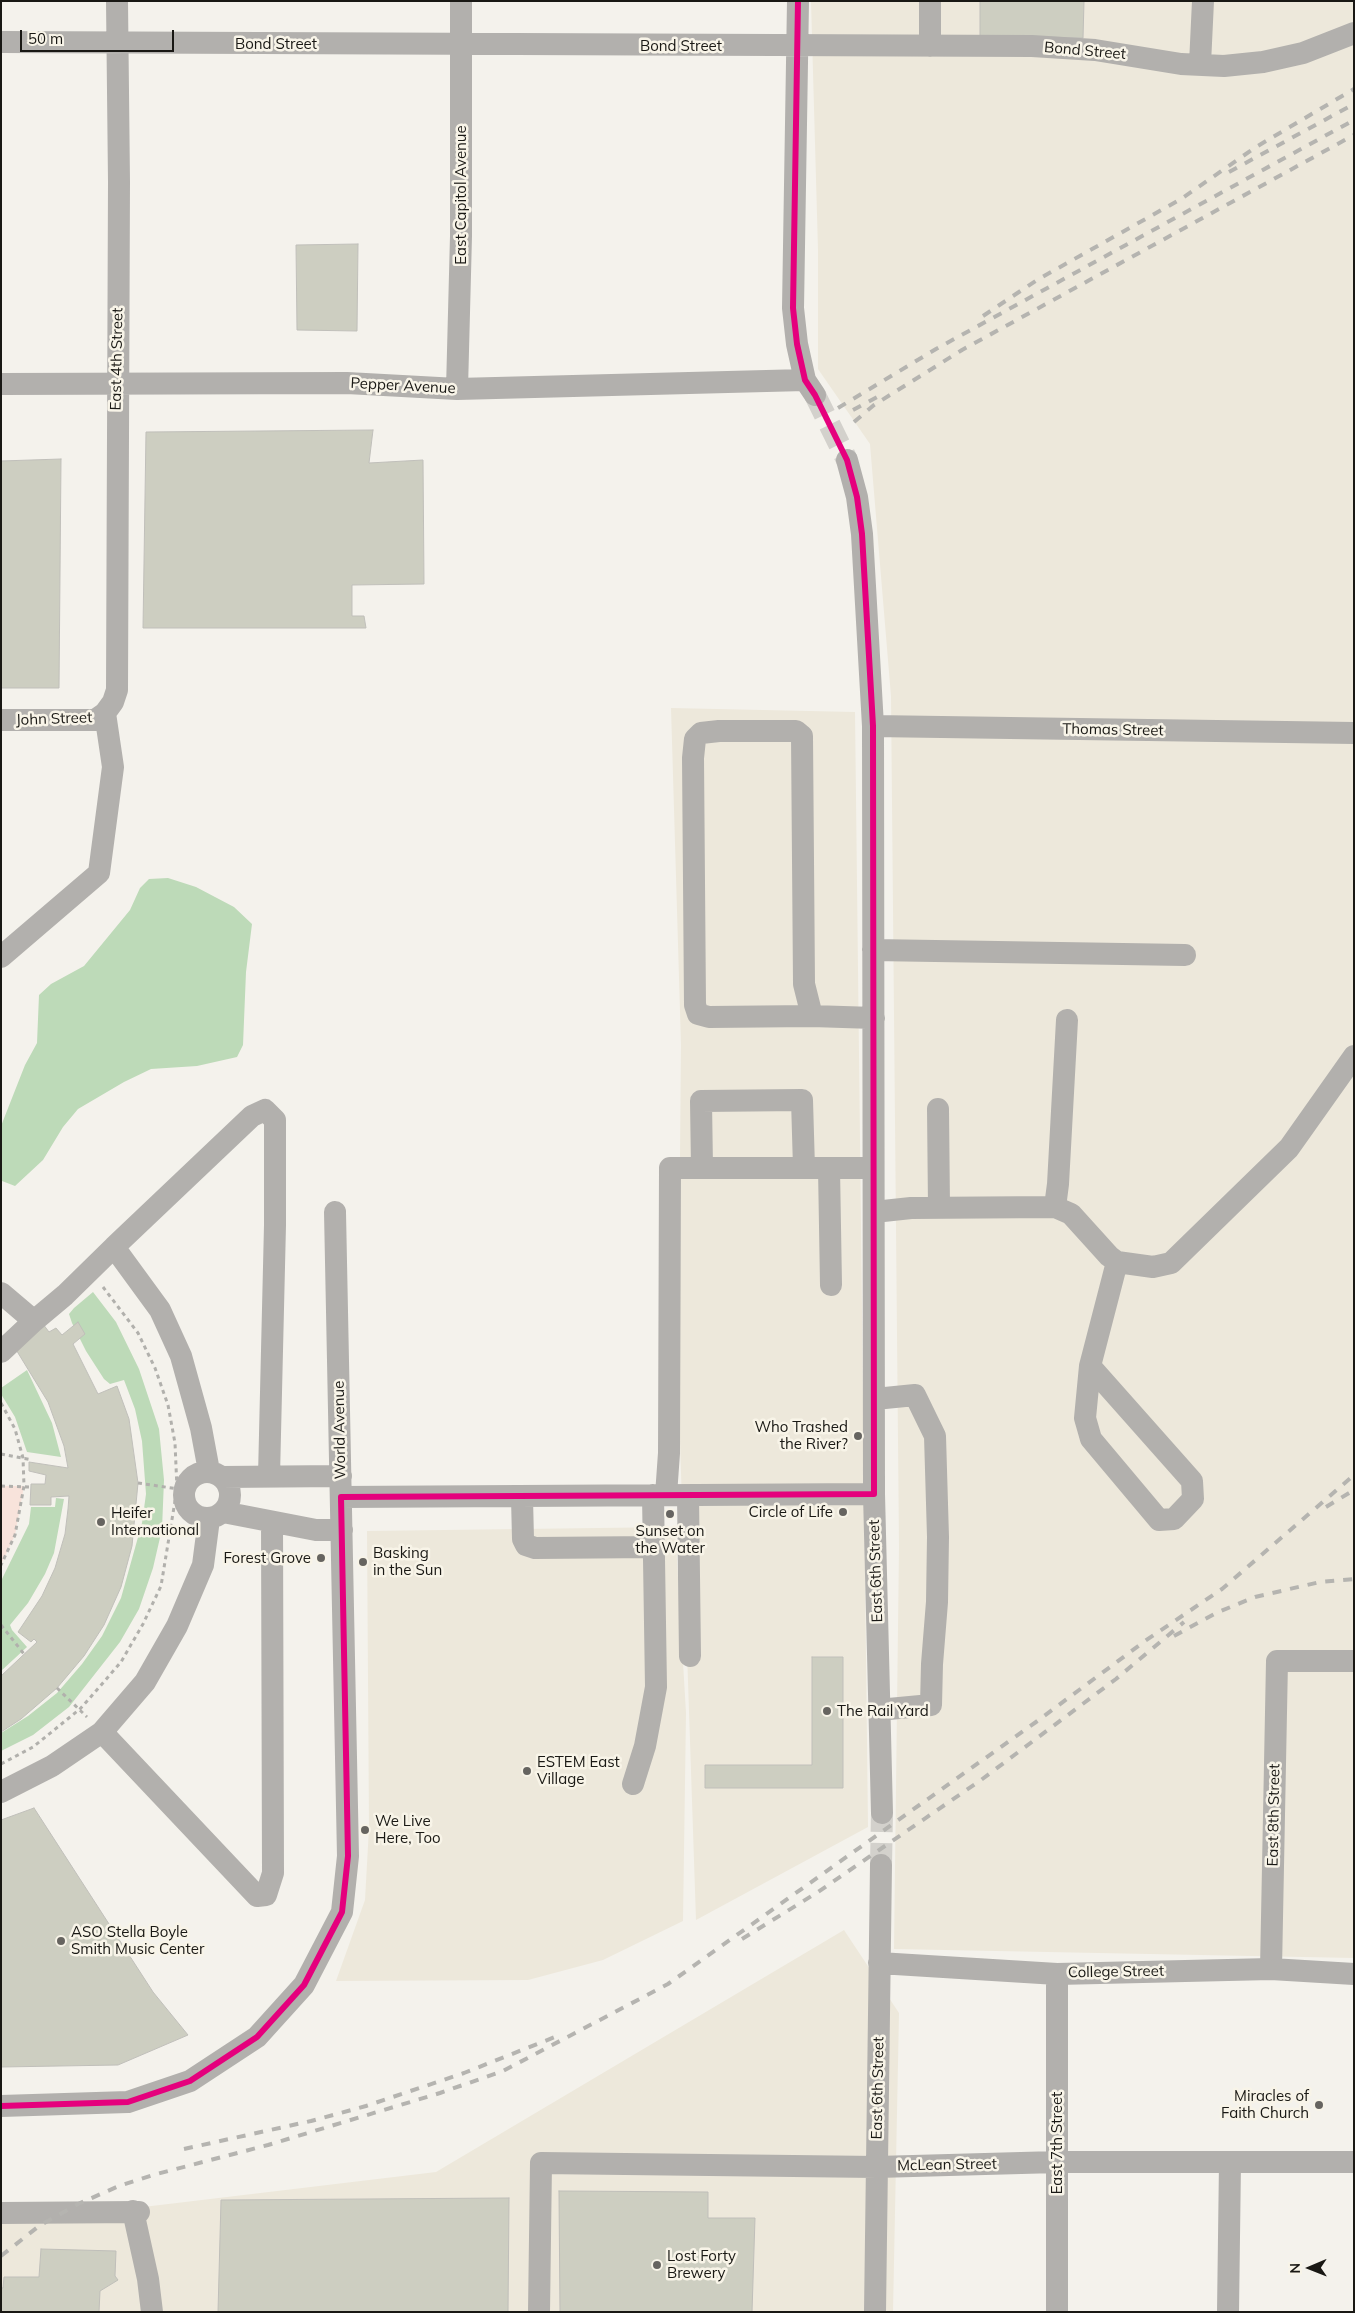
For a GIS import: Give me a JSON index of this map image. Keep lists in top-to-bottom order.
{
  "streets": {
    "street": [
      "Bond Street",
      "East Capitol Avenue",
      "East 4th Street",
      "Pepper Avenue",
      "John Street",
      "Thomas Street",
      "World Avenue",
      "East 6th Street",
      "East 8th Street",
      "College Street",
      "East 7th Street",
      "McLean Street"
    ]
  },
  "crossings": [
    ["Bond Street", "East Capitol Avenue"],
    ["Bond Street", "East 4th Street"],
    ["Bond Street", "Pepper Avenue"],
    ["East Capitol Avenue", "Pepper Avenue"],
    ["East 4th Street", "Pepper Avenue"],
    ["East 4th Street", "John Street"],
    ["Thomas Street", "East 6th Street"],
    ["East 6th Street", "College Street"],
    ["East 6th Street", "McLean Street"],
    ["East 8th Street", "College Street"],
    ["College Street", "East 7th Street"],
    ["East 7th Street", "McLean Street"]
  ],
  "places": [
    "Who Trashed the River?",
    "Circle of Life",
    "Sunset on the Water",
    "Heifer International",
    "Forest Grove",
    "Basking in the Sun",
    "The Rail Yard",
    "ESTEM East Village",
    "We Live Here, Too",
    "ASO Stella Boyle Smith Music Center",
    "Miracles of Faith Church",
    "Lost Forty Brewery"
  ],
  "scale_bar": "50 m",
  "north": "left"
}
